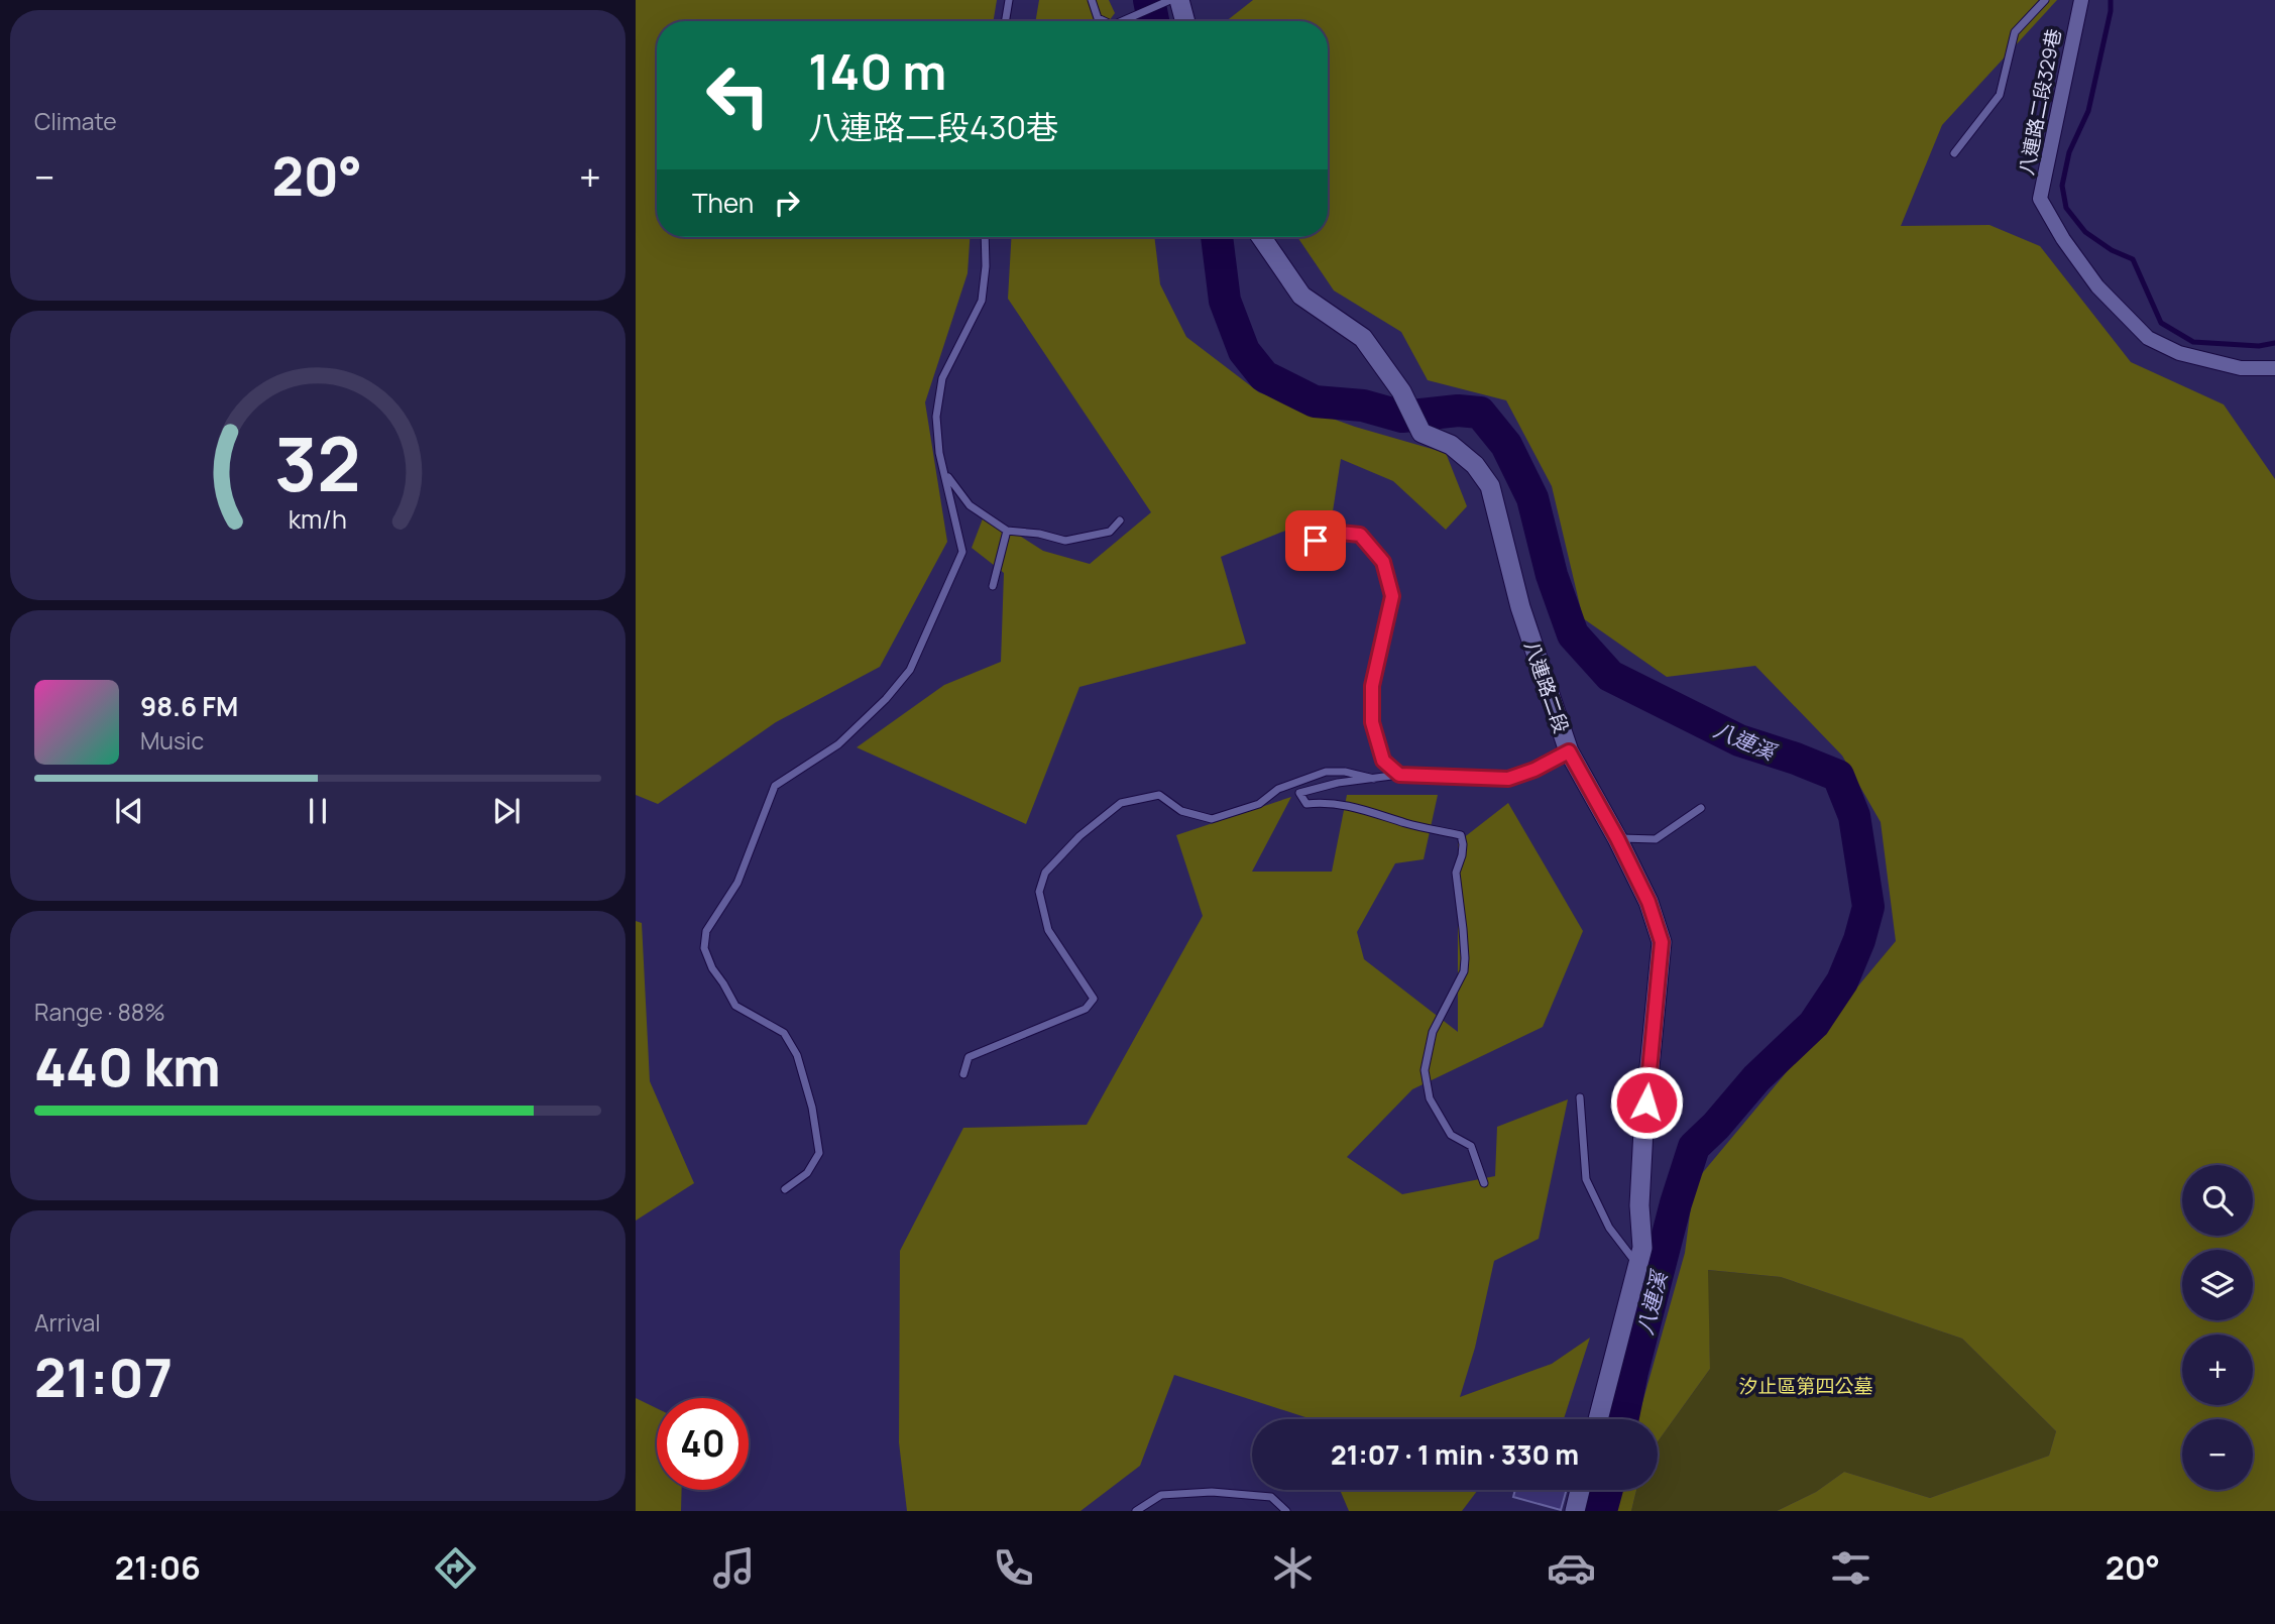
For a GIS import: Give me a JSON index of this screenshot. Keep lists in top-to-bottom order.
{
  "streets": {
    "street": ["八連路二段329巷", "八連路二段"]
  },
  "water": ["八連溪"],
  "parks": ["汐止區第四公墓"],
  "page": {
    "tile": [
      "Climate",
      ["Range · 88%", "440 km"],
      ["Arrival", "21:07"]
    ],
    "turn": ["140 m", "八連路二段430巷"],
    "heat": ["−", "20°", "+"],
    "then": "Then",
    "song": ["98.6 FM", "Music"],
    "map_buttons": ["+", "−"],
    "limit": "40",
    "trip": "21:07 · 1 min · 330 m",
    "tabs": ["21:06", "20°"],
    "gauge": ["32", "km/h"]
  }
}
